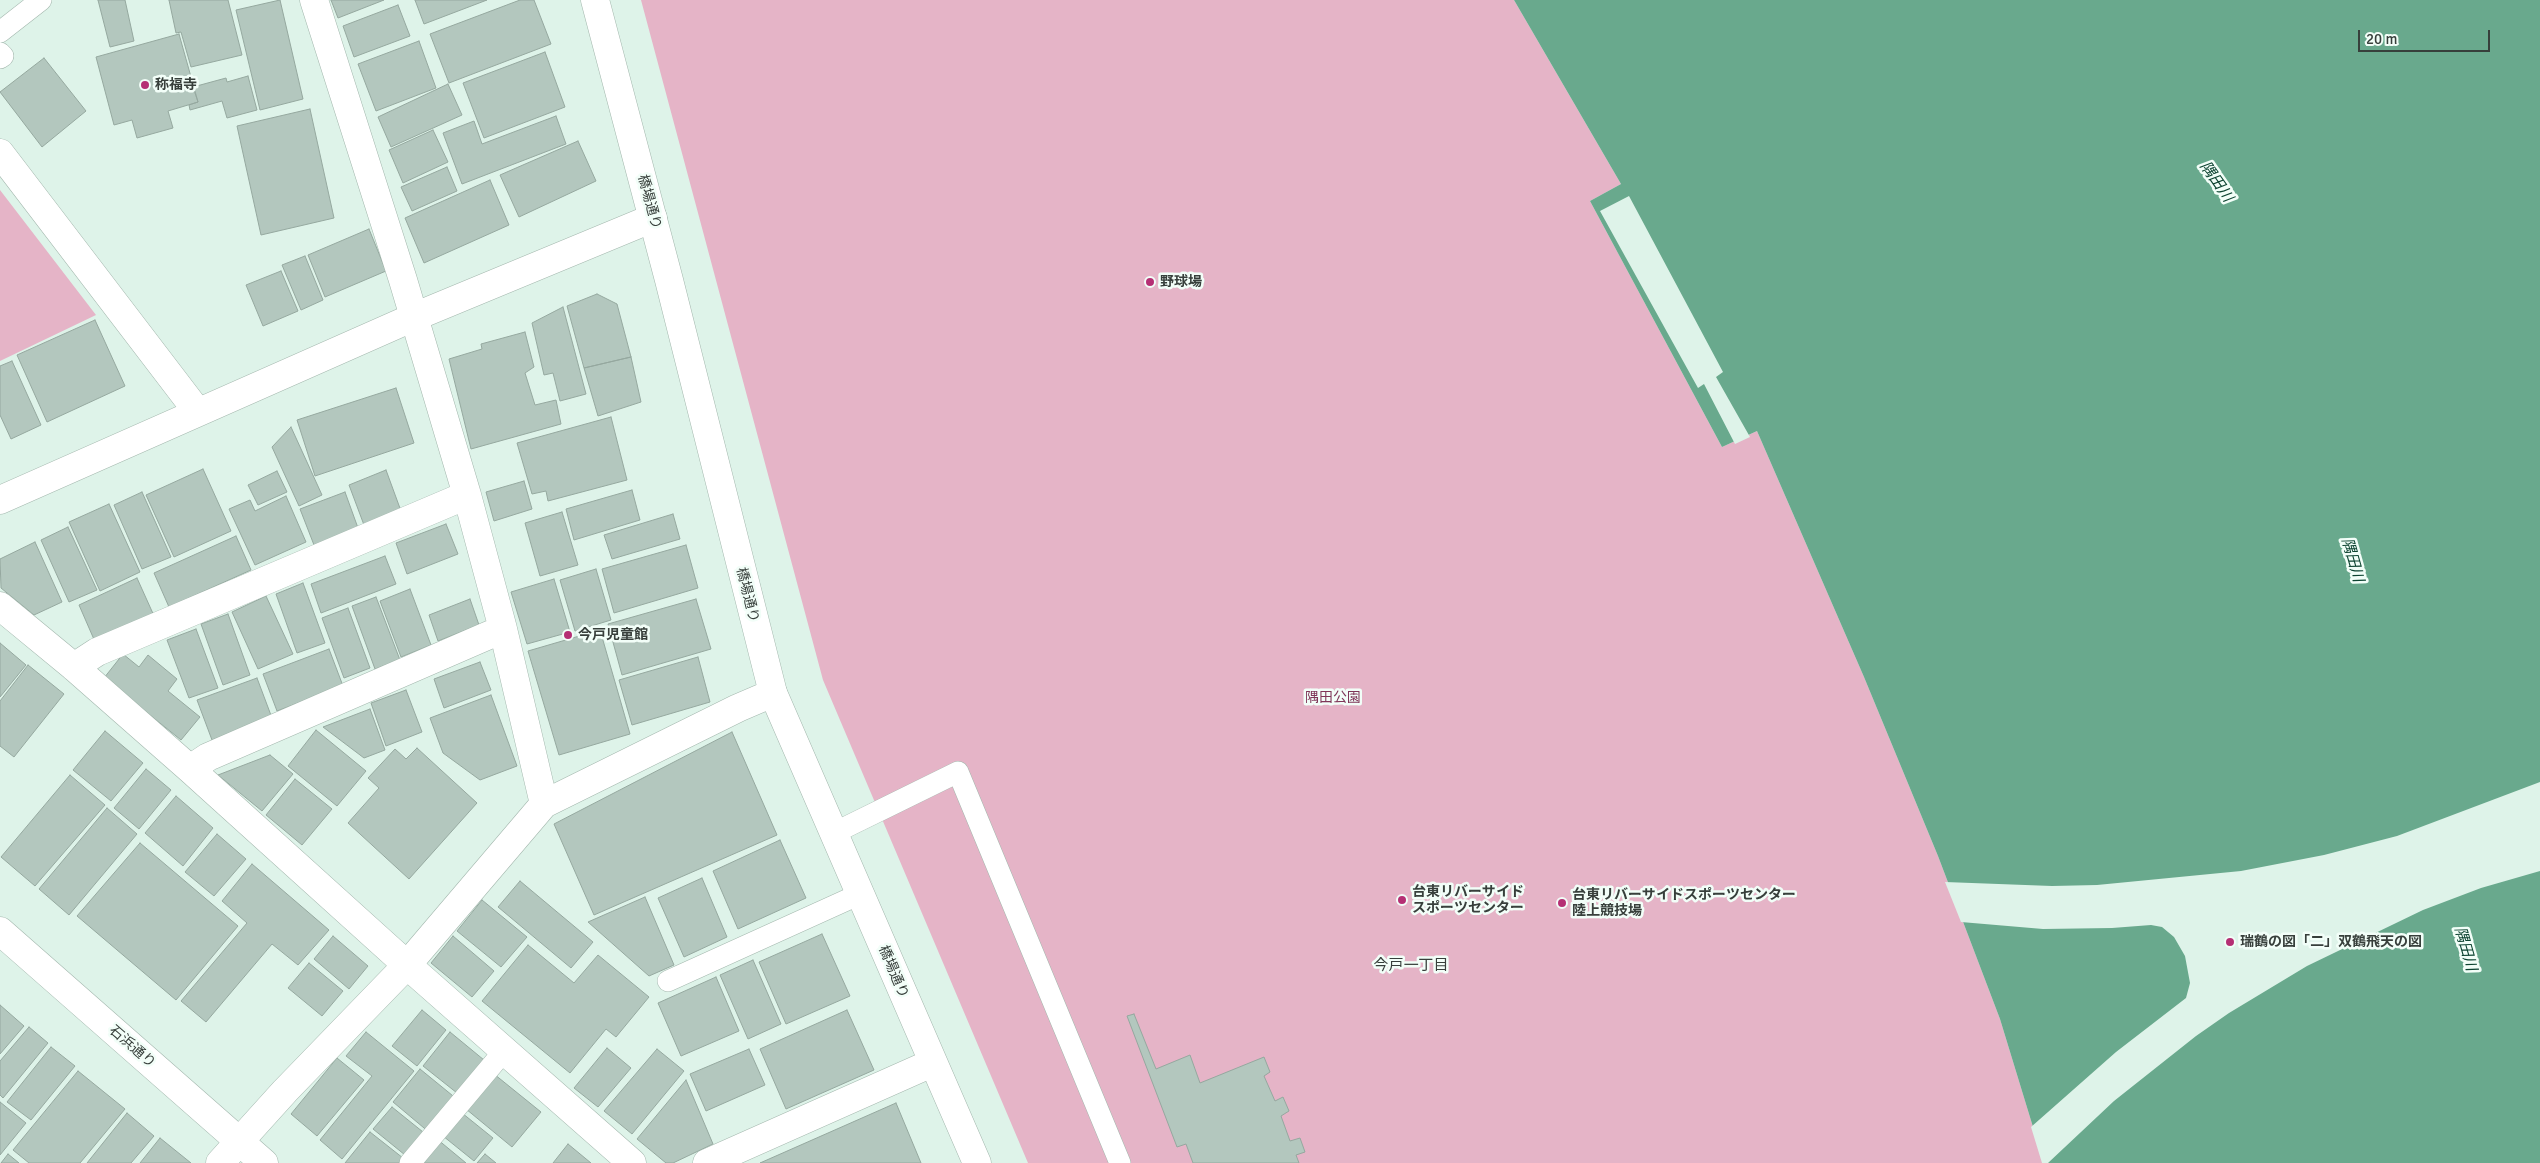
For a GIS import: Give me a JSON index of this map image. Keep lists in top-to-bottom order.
{
  "streets": {
    "street": ["橋場通り", "石浜通り"]
  },
  "districts": ["今戸一丁目"],
  "water": ["隅田川"],
  "parks": ["隅田公園"],
  "places": [
    "称福寺",
    "野球場",
    "今戸児童館",
    "台東リバーサイド スポーツセンター",
    "台東リバーサイドスポーツセンター 陸上競技場",
    "瑞鶴の図「二」双鶴飛天の図"
  ],
  "scale_bar": "20 m"
}
